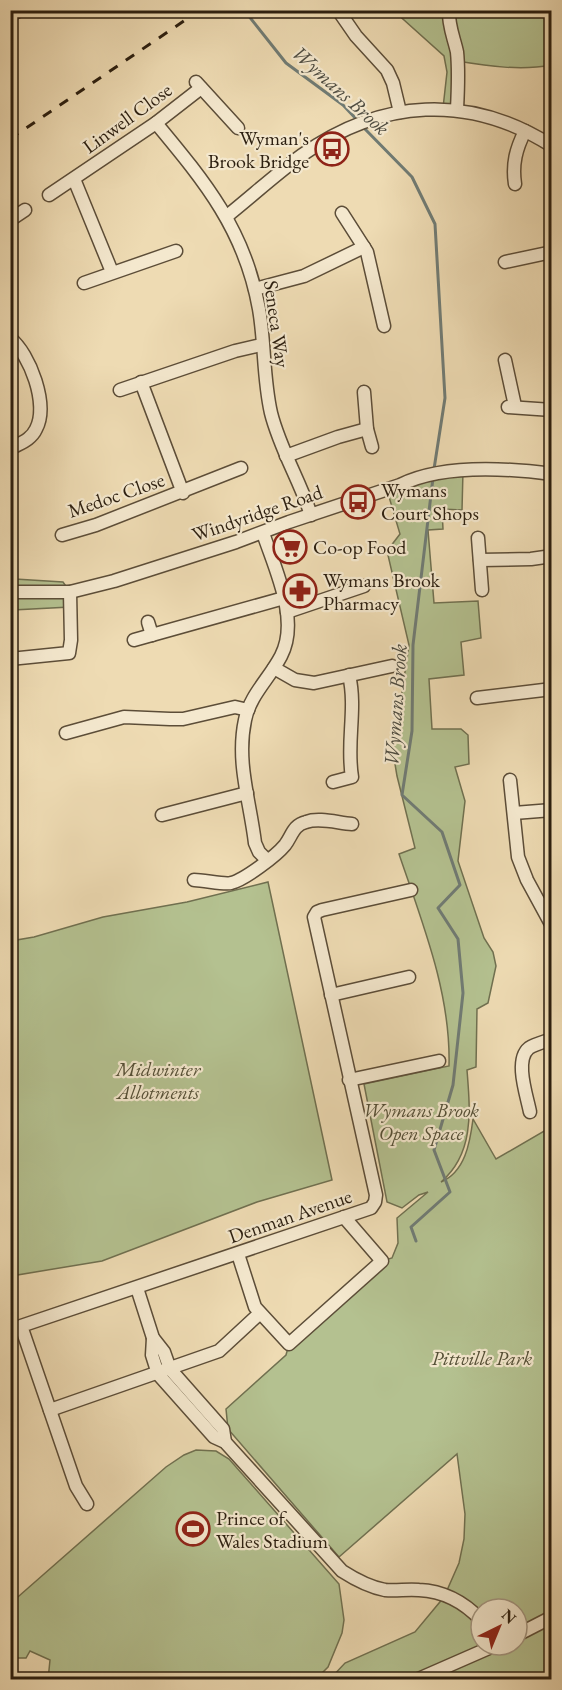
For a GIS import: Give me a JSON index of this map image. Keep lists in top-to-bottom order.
{
  "streets": {
    "street": [
      "Linwell Close",
      "Seneca Way",
      "Medoc Close",
      "Windyridge Road",
      "Denman Avenue"
    ]
  },
  "crossings": [
    ["Linwell Close", "Seneca Way"],
    ["Seneca Way", "Windyridge Road"]
  ],
  "water": ["Wymans Brook"],
  "parks": ["Midwinter Allotments", "Wymans Brook Open Space", "Pittville Park"],
  "places": {
    "bus stop": ["Wyman's Brook Bridge", "Wymans Court Shops"],
    "supermarket": ["Co-op Food"],
    "pharmacy": ["Wymans Brook Pharmacy"],
    "sports": ["Prince of Wales Stadium"]
  },
  "north": "top right"
}
